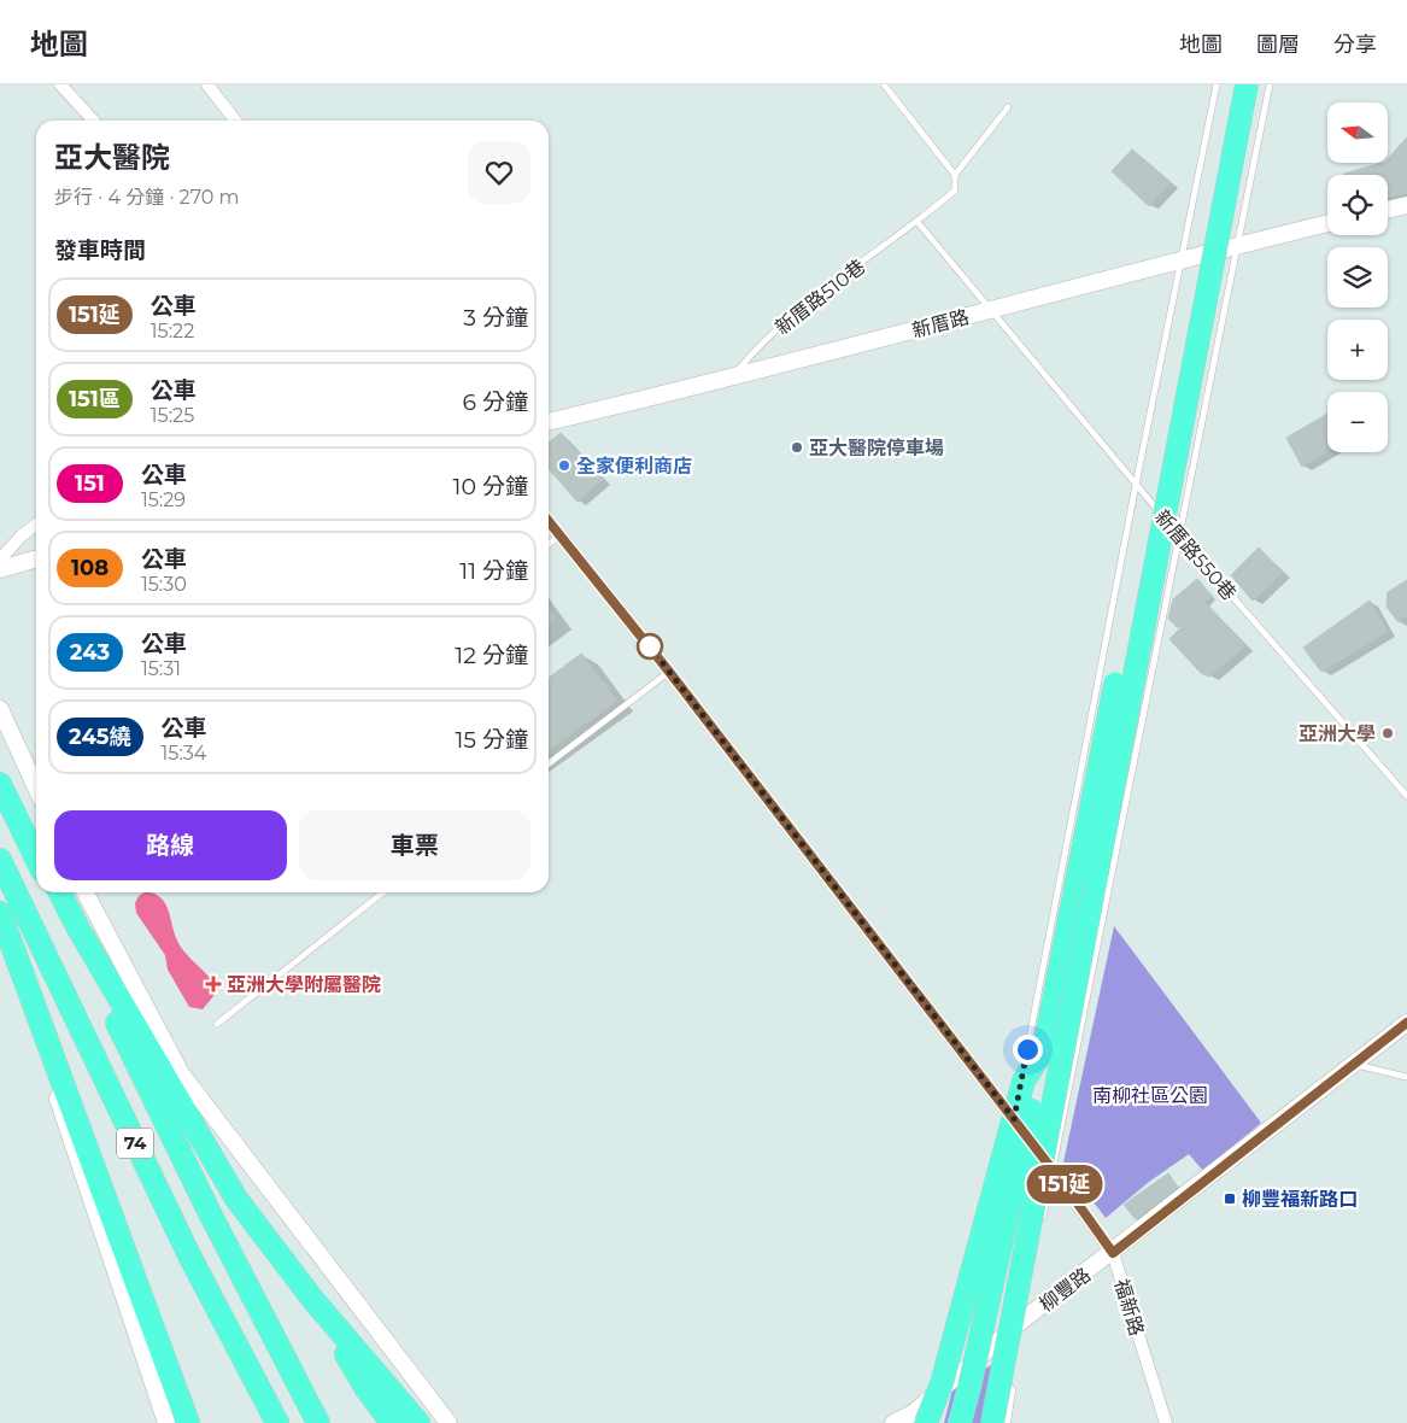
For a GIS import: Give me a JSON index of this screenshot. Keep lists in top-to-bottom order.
{
  "streets": {
    "highway": ["74"],
    "street": ["新厝路", "柳豐路", "福新路"],
    "lane": ["新厝路510巷", "新厝路550巷"]
  },
  "crossings": [
    ["新厝路510巷", "新厝路"],
    ["新厝路", "新厝路550巷"],
    ["柳豐路", "福新路"]
  ],
  "parks": ["南柳社區公園"],
  "places": {
    "other": ["亞大醫院停車場", "全家便利商店", "亞洲大學"],
    "health": ["亞洲大學附屬醫院"],
    "transit": ["柳豐福新路口"]
  },
  "lines": ["bus line 151延"],
  "north": "left",
  "page": {
    "header": "地圖",
    "nav": ["地圖", "圖層", "分享"],
    "on_map": "151延",
    "map_buttons": ["+", "−"],
    "heading": [
      ["亞大醫院", "步行 · 4 分鐘 · 270 m"],
      "發車時間"
    ],
    "list": [
      {
        "mark": "151延",
        "name": "公車",
        "note": "15:22",
        "value": "3 分鐘"
      },
      {
        "mark": "151區",
        "name": "公車",
        "note": "15:25",
        "value": "6 分鐘"
      },
      {
        "mark": "151",
        "name": "公車",
        "note": "15:29",
        "value": "10 分鐘"
      },
      {
        "mark": "108",
        "name": "公車",
        "note": "15:30",
        "value": "11 分鐘"
      },
      {
        "mark": "243",
        "name": "公車",
        "note": "15:31",
        "value": "12 分鐘"
      },
      {
        "mark": "245繞",
        "name": "公車",
        "note": "15:34",
        "value": "15 分鐘"
      }
    ],
    "buttons": ["路線", "車票"]
  }
}
